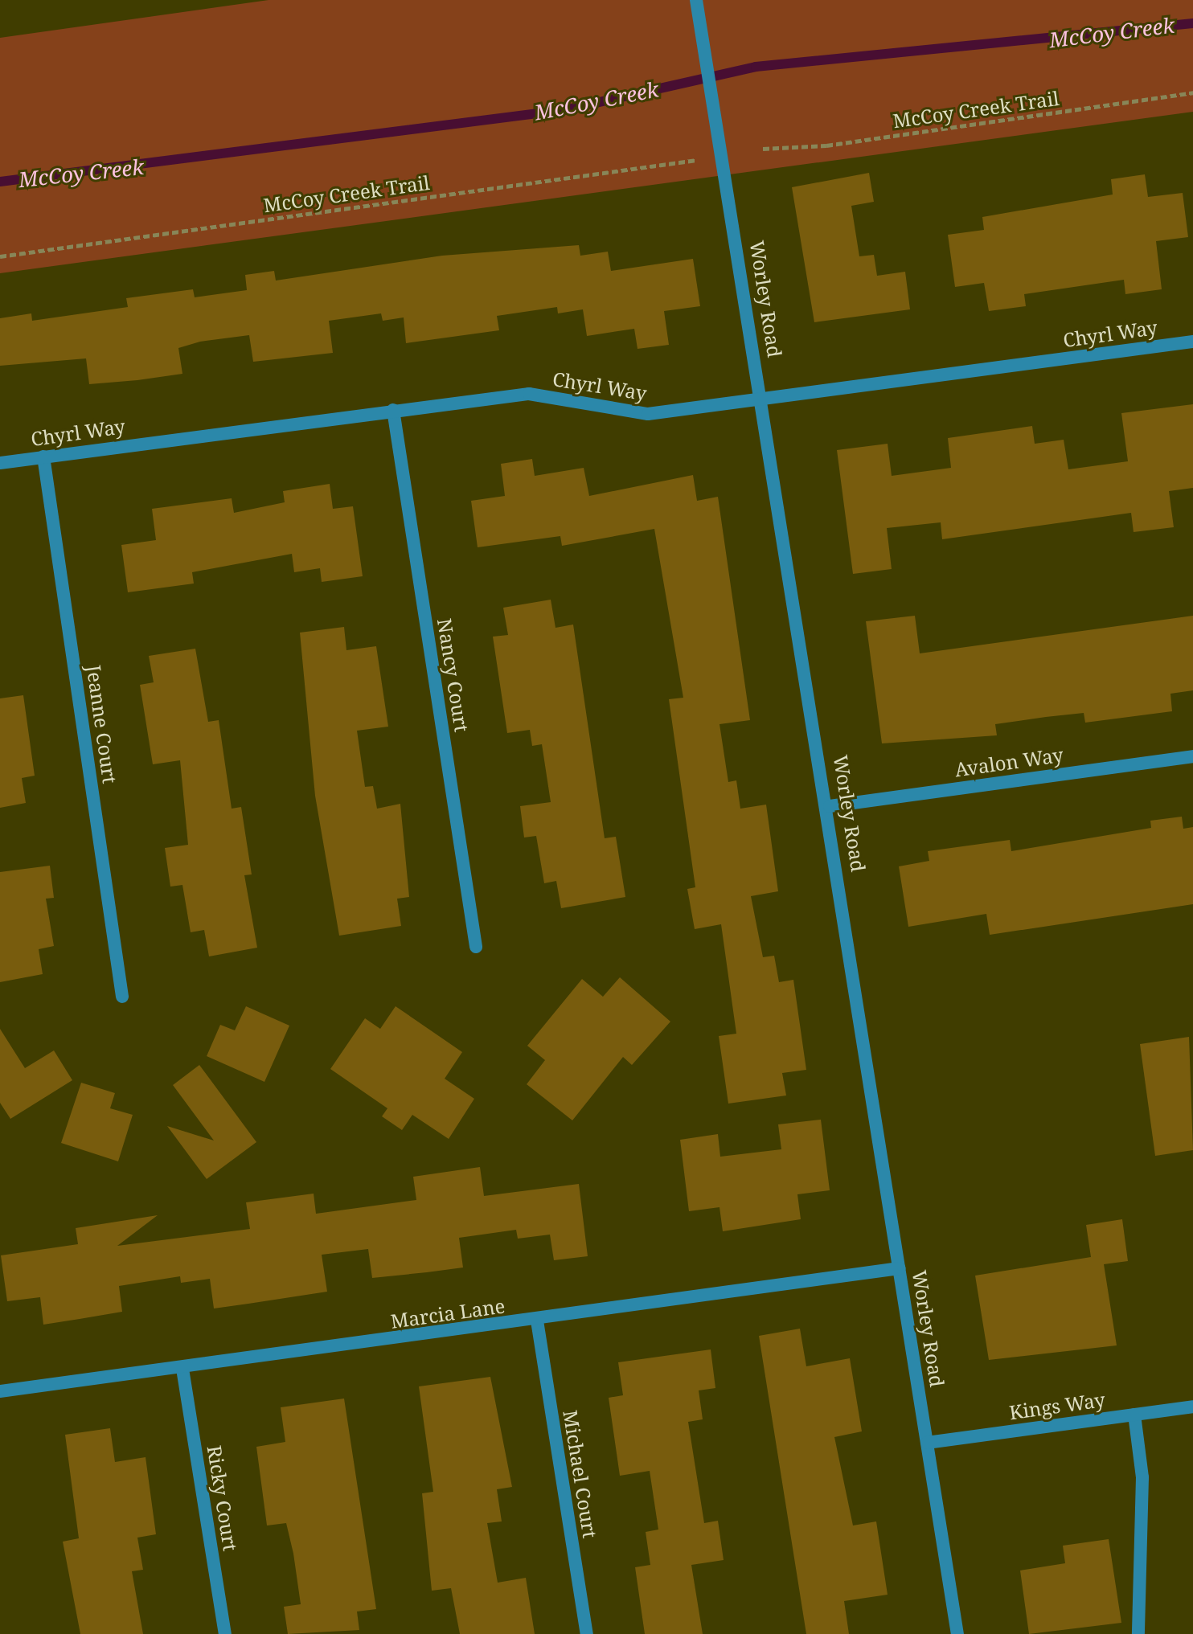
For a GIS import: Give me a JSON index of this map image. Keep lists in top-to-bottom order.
{
  "streets": {
    "street": [
      "Worley Road",
      "Chyrl Way",
      "Nancy Court",
      "Jeanne Court",
      "Avalon Way",
      "Marcia Lane",
      "Kings Way",
      "Michael Court",
      "Ricky Court"
    ],
    "path": ["McCoy Creek Trail"]
  },
  "crossings": [
    ["Worley Road", "Chyrl Way"],
    ["Worley Road", "Avalon Way"],
    ["Worley Road", "Marcia Lane"],
    ["Worley Road", "Kings Way"],
    ["Chyrl Way", "Nancy Court"],
    ["Chyrl Way", "Jeanne Court"],
    ["Marcia Lane", "Michael Court"],
    ["Marcia Lane", "Ricky Court"]
  ],
  "water": ["McCoy Creek"]
}
